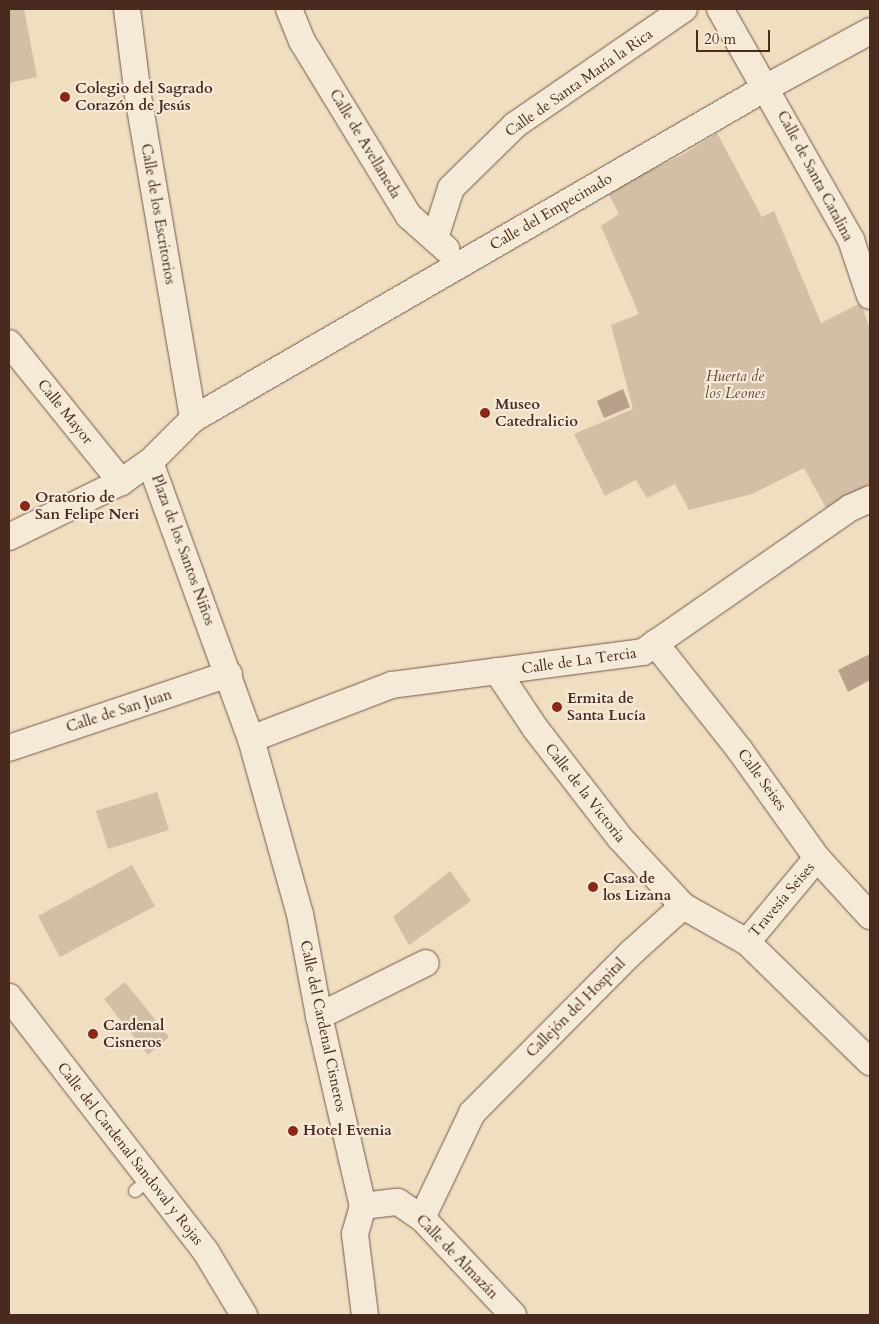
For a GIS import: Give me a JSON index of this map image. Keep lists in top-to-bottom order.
{
  "streets": {
    "street": [
      "Calle de Santa María la Rica",
      "Calle de Avellaneda",
      "Calle de Santa Catalina",
      "Calle del Empecinado",
      "Calle de los Escritorios",
      "Calle Mayor",
      "Plaza de los Santos Niños",
      "Calle de La Tercia",
      "Calle de San Juan",
      "Calle Seises",
      "Calle de la Victoria",
      "Travesía Seises",
      "Callejón del Hospital",
      "Calle del Cardenal Cisneros",
      "Calle del Cardenal Sandoval y Rojas",
      "Calle de Almazán"
    ]
  },
  "crossings": [
    ["Calle de Santa María la Rica", "Calle de Avellaneda"],
    ["Calle de Avellaneda", "Calle del Empecinado"],
    ["Calle de Santa Catalina", "Calle del Empecinado"],
    ["Calle del Empecinado", "Plaza de los Santos Niños"],
    ["Calle de los Escritorios", "Plaza de los Santos Niños"],
    ["Plaza de los Santos Niños", "Calle de La Tercia"],
    ["Plaza de los Santos Niños", "Calle de San Juan"],
    ["Plaza de los Santos Niños", "Calle del Cardenal Cisneros"],
    ["Calle de La Tercia", "Calle Seises"],
    ["Calle de La Tercia", "Calle de la Victoria"],
    ["Calle de La Tercia", "Calle del Cardenal Cisneros"],
    ["Calle Seises", "Travesía Seises"],
    ["Calle de la Victoria", "Travesía Seises"],
    ["Calle de la Victoria", "Callejón del Hospital"],
    ["Callejón del Hospital", "Calle de Almazán"],
    ["Calle del Cardenal Cisneros", "Calle de Almazán"]
  ],
  "parks": ["Huerta de los Leones"],
  "places": [
    "Colegio del Sagrado Corazón de Jesús",
    "Museo Catedralicio",
    "Oratorio de San Felipe Neri",
    "Ermita de Santa Lucía",
    "Casa de los Lizana",
    "Cardenal Cisneros",
    "Hotel Evenia"
  ],
  "scale_bar": "20 m"
}
